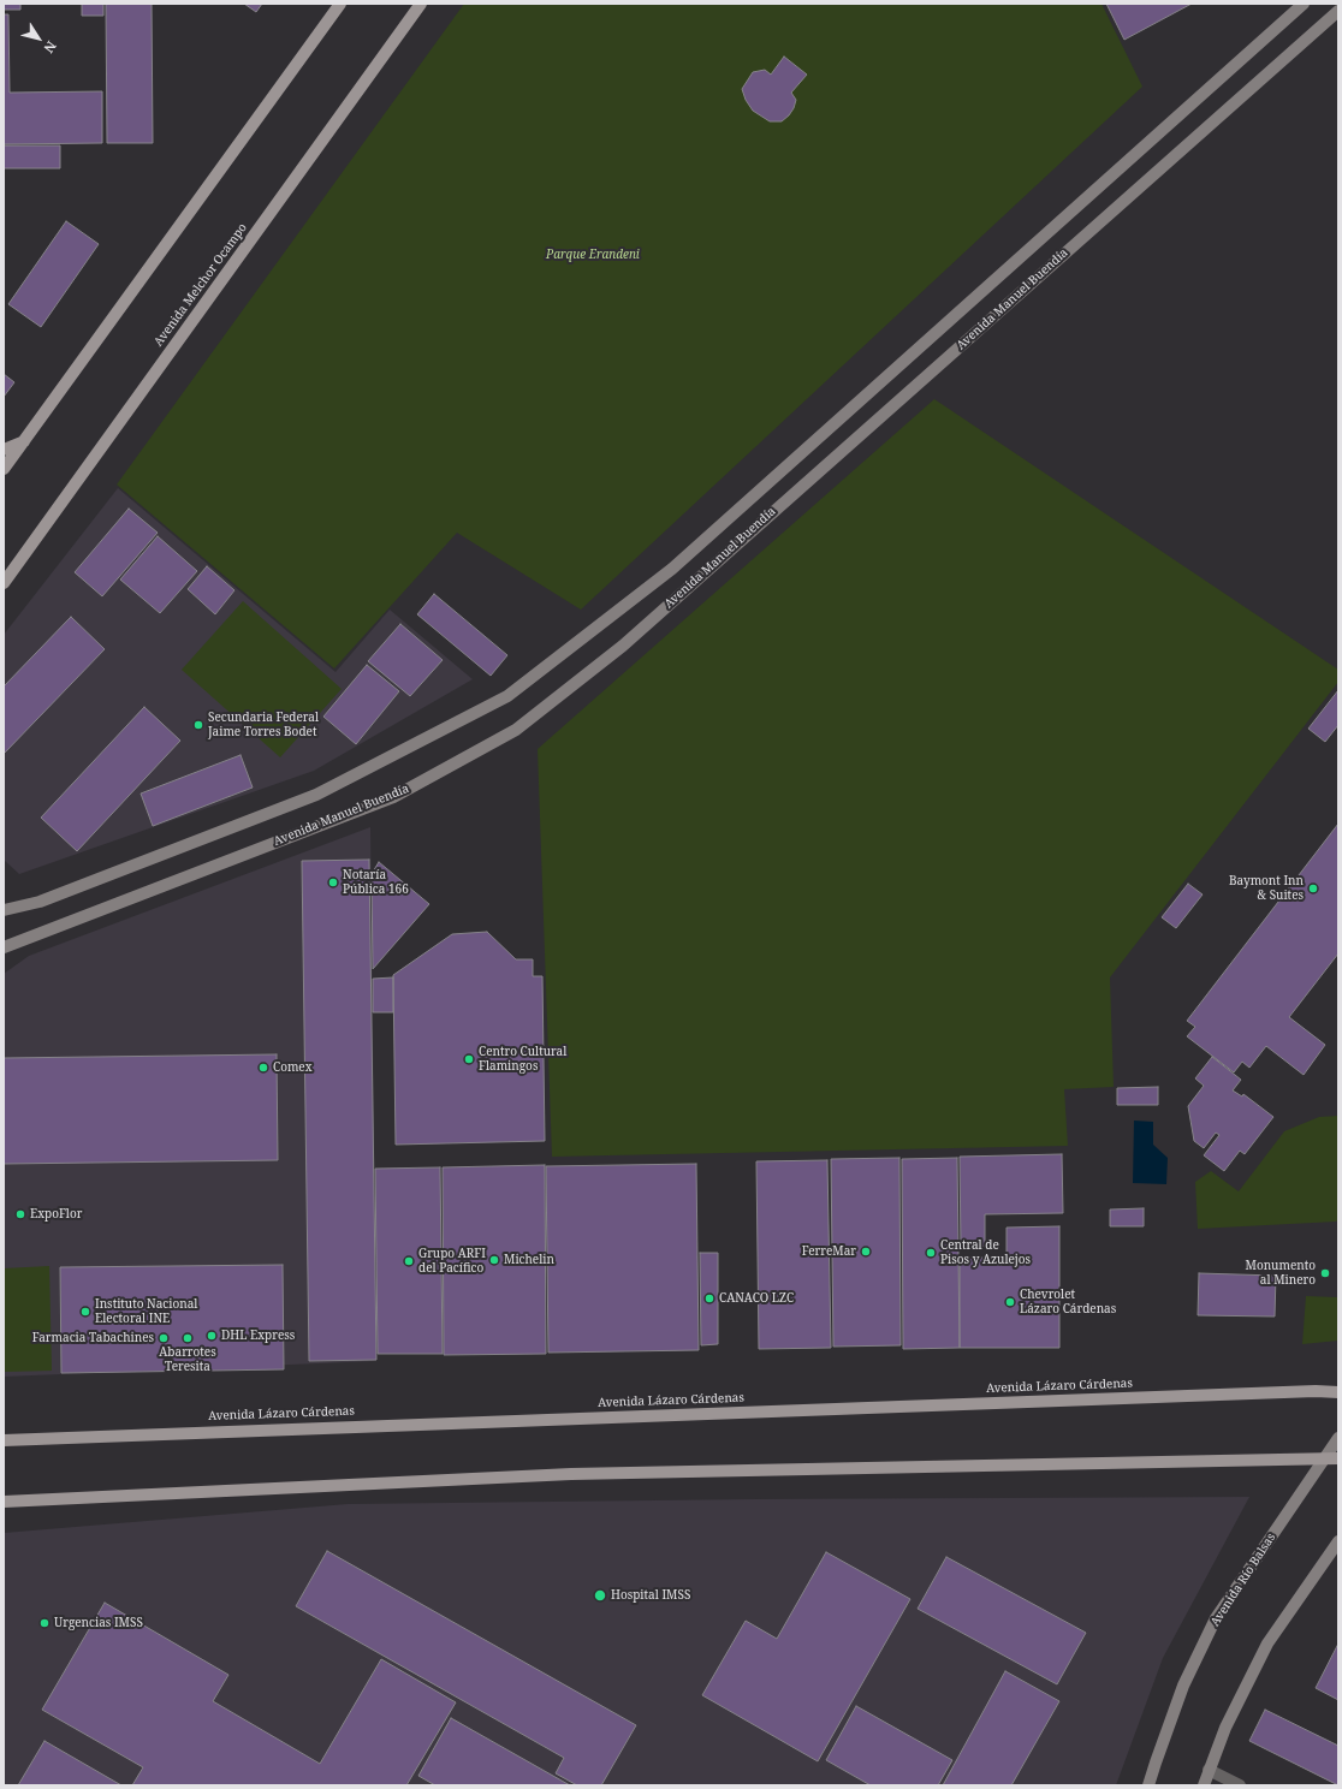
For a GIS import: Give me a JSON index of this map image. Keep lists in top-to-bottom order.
{
  "streets": {
    "main road": ["Avenida Melchor Ocampo", "Avenida Lázaro Cárdenas"],
    "street": ["Avenida Manuel Buendía", "Avenida Río Balsas"]
  },
  "parks": ["Parque Erandeni"],
  "places": [
    "Secundaria Federal Jaime Torres Bodet",
    "Notaría Pública 166",
    "Baymont Inn & Suites",
    "Centro Cultural Flamingos",
    "Comex",
    "ExpoFlor",
    "FerreMar",
    "Central de Pisos y Azulejos",
    "Michelin",
    "Grupo ARFI del Pacífico",
    "Monumento al Minero",
    "CANACO LZC",
    "Chevrolet Lázaro Cárdenas",
    "Instituto Nacional Electoral INE",
    "DHL Express",
    "Farmacia Tabachines",
    "Abarrotes Teresita",
    "Hospital IMSS",
    "Urgencias IMSS"
  ],
  "north": "bottom right"
}
